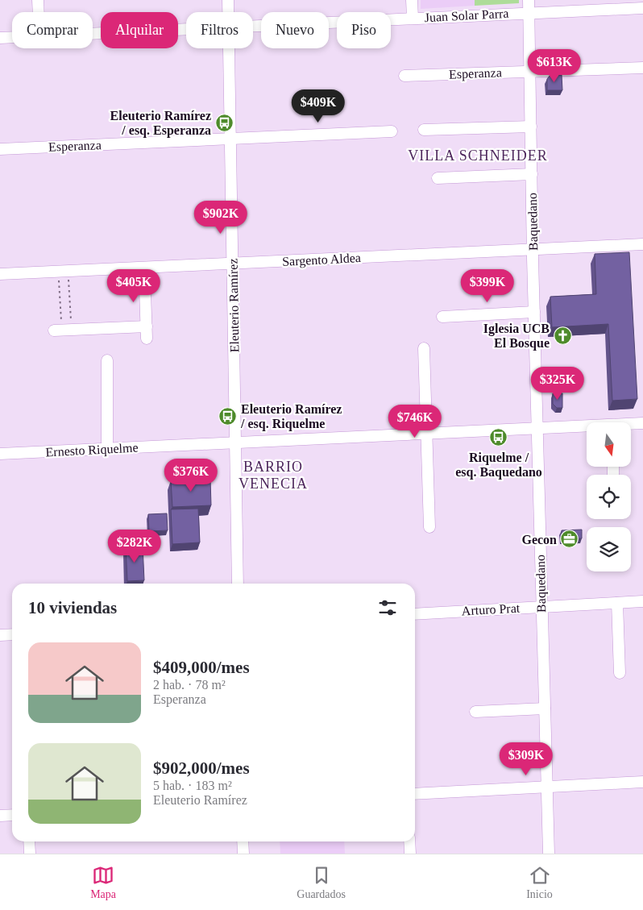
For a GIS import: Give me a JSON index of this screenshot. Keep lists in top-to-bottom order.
{
  "streets": {
    "street": [
      "Juan Solar Parra",
      "Esperanza",
      "Baquedano",
      "Sargento Aldea",
      "Eleuterio Ramírez",
      "Ernesto Riquelme",
      "Arturo Prat"
    ]
  },
  "crossings": [
    ["Juan Solar Parra", "Baquedano"],
    ["Esperanza", "Baquedano"],
    ["Esperanza", "Eleuterio Ramírez"],
    ["Baquedano", "Sargento Aldea"],
    ["Baquedano", "Ernesto Riquelme"],
    ["Baquedano", "Arturo Prat"],
    ["Sargento Aldea", "Eleuterio Ramírez"],
    ["Eleuterio Ramírez", "Ernesto Riquelme"]
  ],
  "districts": ["VILLA SCHNEIDER", "BARRIO VENECIA"],
  "places": {
    "bus stop": ["Eleuterio Ramírez / esq. Esperanza", "Eleuterio Ramírez / esq. Riquelme", "Riquelme / esq. Baquedano"],
    "church": ["Iglesia UCB El Bosque"],
    "office": ["Gecon"]
  },
  "north": "bottom",
  "page": {
    "chip": [
      "Comprar",
      "Alquilar",
      "Filtros",
      "Nuevo",
      "Piso"
    ],
    "price": [
      "$613K",
      "$409K",
      "$902K",
      "$405K",
      "$399K",
      "$325K",
      "$746K",
      "$376K",
      "$282K",
      "$309K"
    ],
    "heading": "10 viviendas",
    "list": [
      {
        "name": "$409,000/mes",
        "note": "2 hab. · 78 m² · Esperanza"
      },
      {
        "name": "$902,000/mes",
        "note": "5 hab. · 183 m² · Eleuterio Ramírez"
      }
    ],
    "tabs": ["Mapa", "Guardados", "Inicio"]
  }
}
